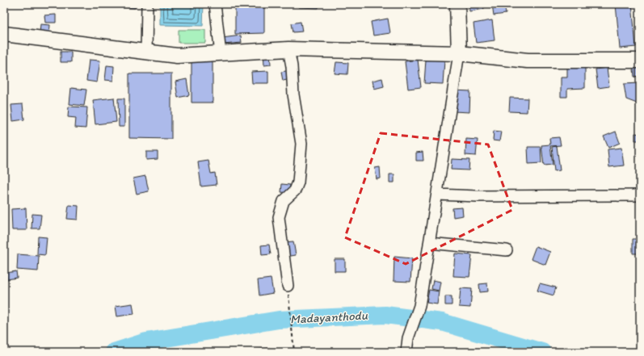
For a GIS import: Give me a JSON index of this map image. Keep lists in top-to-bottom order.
{
  "water": ["Madayanthodu"]
}
